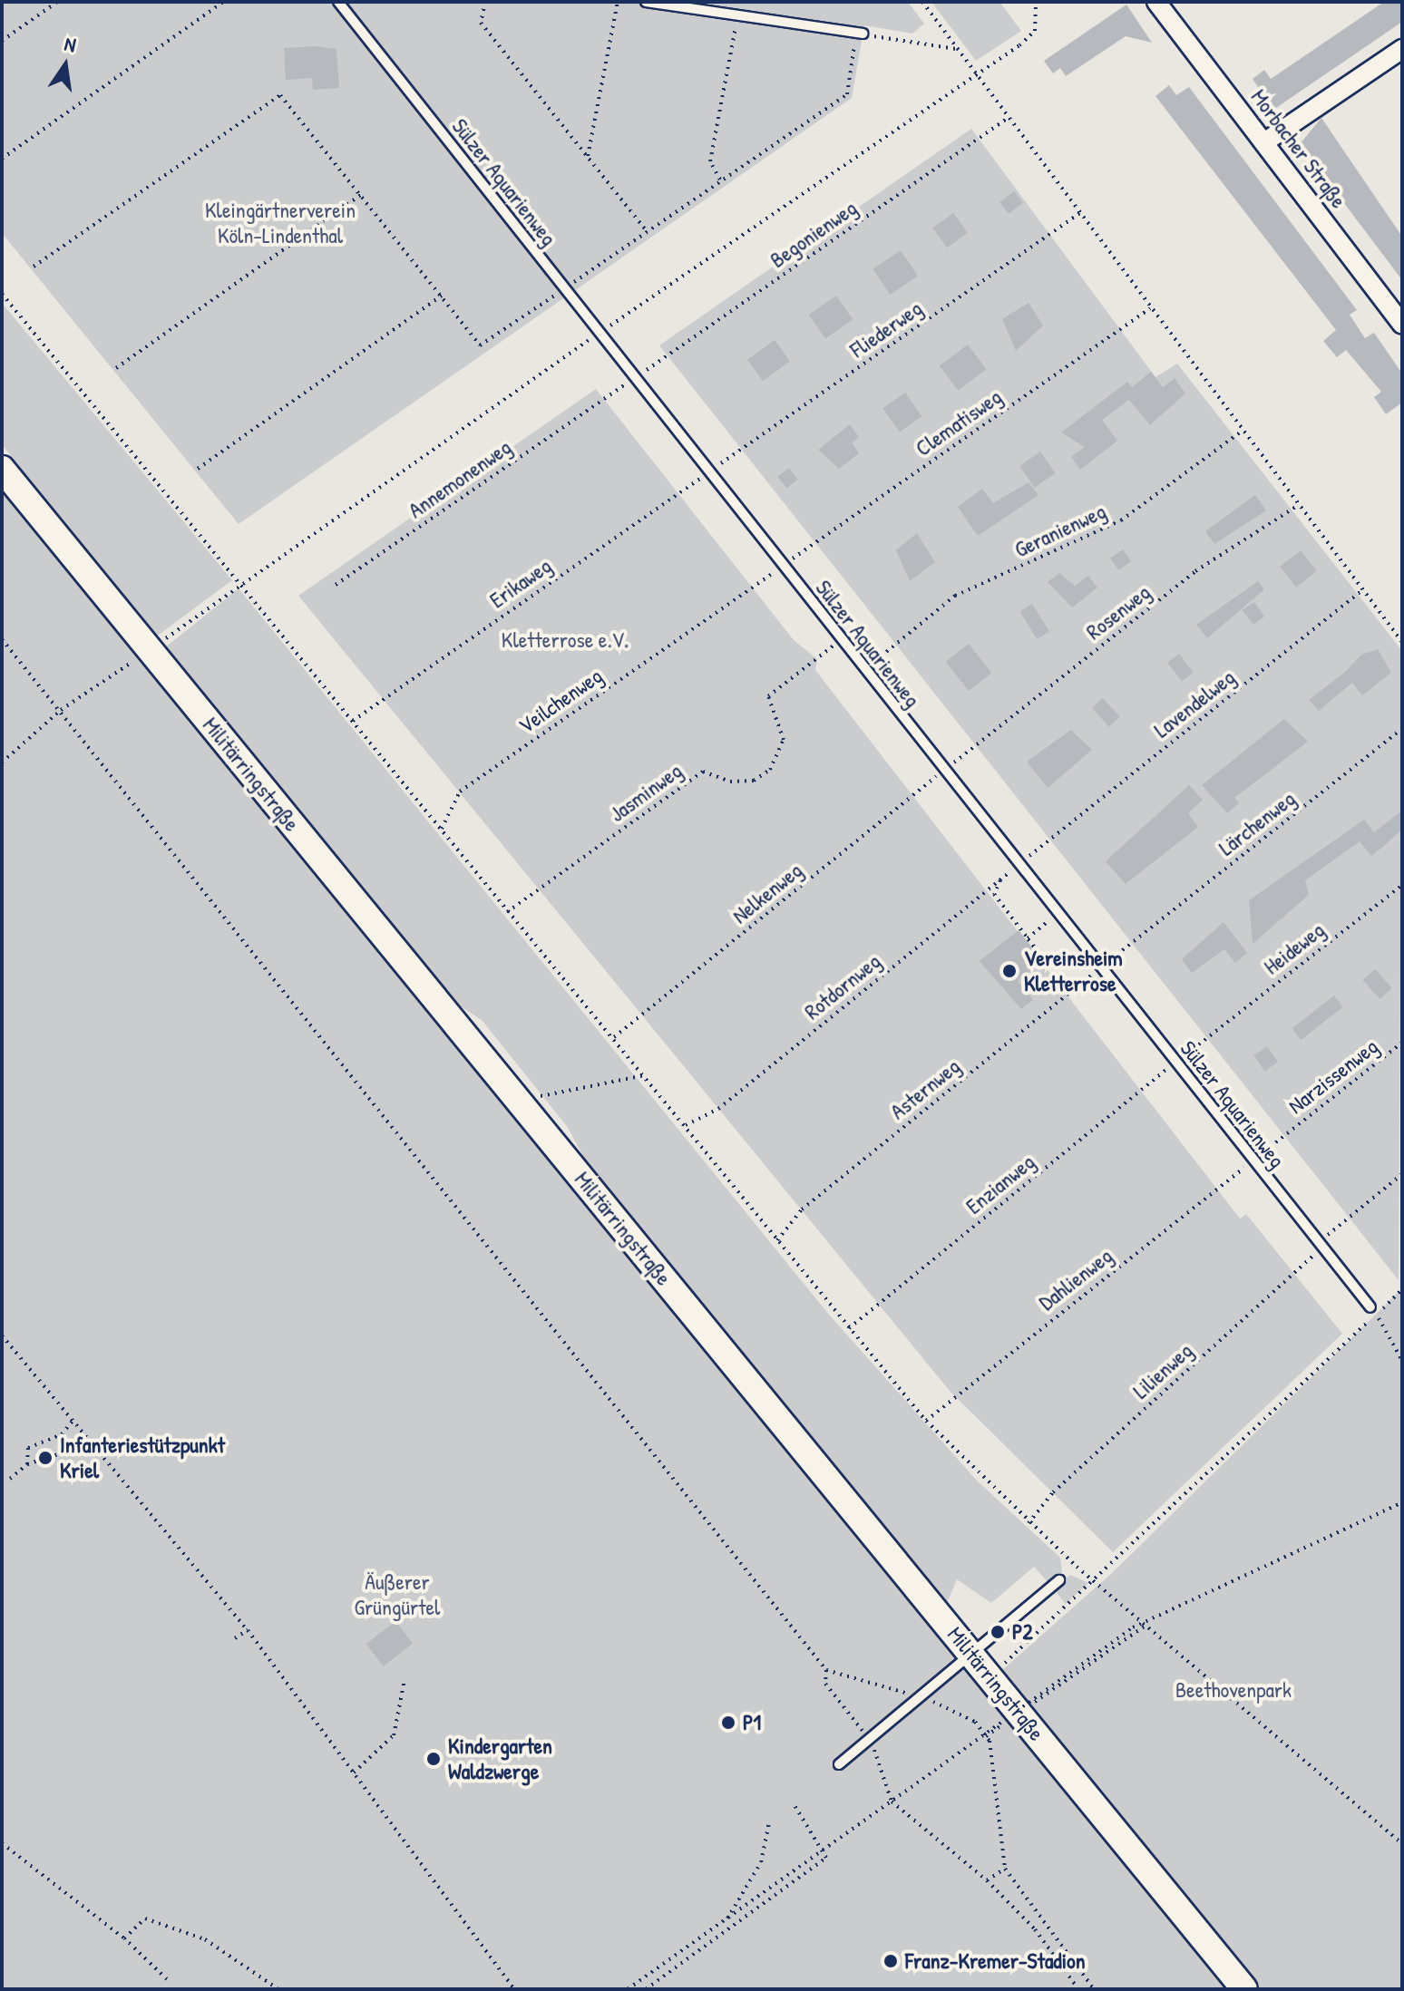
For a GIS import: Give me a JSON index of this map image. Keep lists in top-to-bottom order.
{
  "streets": {
    "main road": ["Militärringstraße"],
    "street": ["Morbacher Straße"],
    "lane": ["Sülzer Aquarienweg"],
    "path": [
      "Begonienweg",
      "Fliederweg",
      "Clematisweg",
      "Annemonenweg",
      "Geranienweg",
      "Erikaweg",
      "Rosenweg",
      "Veilchenweg",
      "Lavendelweg",
      "Jasminweg",
      "Lärchenweg",
      "Nelkenweg",
      "Heideweg",
      "Rotdornweg",
      "Narzissenweg",
      "Asternweg",
      "Enzianweg",
      "Dahlienweg",
      "Lilienweg"
    ]
  },
  "crossings": [
    ["Sülzer Aquarienweg", "Geranienweg"],
    ["Sülzer Aquarienweg", "Jasminweg"],
    ["Sülzer Aquarienweg", "Lilienweg"]
  ],
  "parks": [
    "Kleingärtnerverein Köln-Lindenthal",
    "Kletterrose e.V.",
    "Äußerer Grüngürtel",
    "Beethovenpark"
  ],
  "places": [
    "Vereinsheim Kletterrose",
    "Infanteriestützpunkt Kriel",
    "P2",
    "P1",
    "Kindergarten Waldzwerge",
    "Franz-Kremer-Stadion"
  ],
  "north": "top"
}
